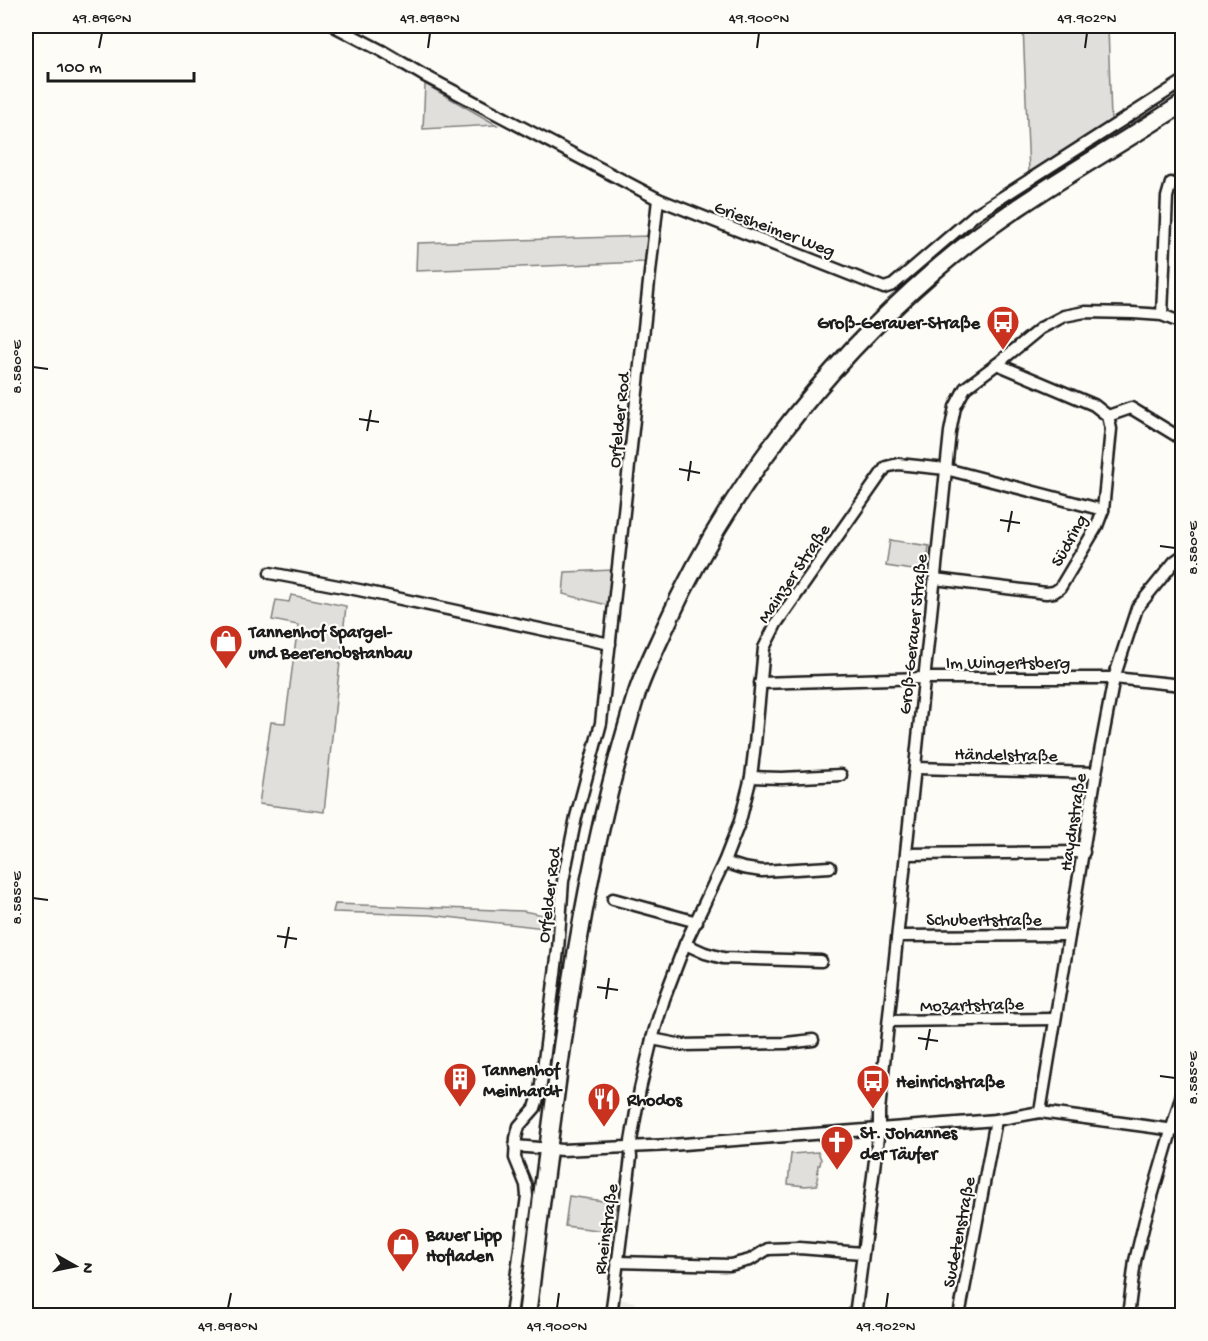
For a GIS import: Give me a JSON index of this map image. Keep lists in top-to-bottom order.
{
  "streets": {
    "street": [
      "Griesheimer Weg",
      "Orfelder Rod",
      "Südring",
      "Mainzer Straße",
      "Groß-Gerauer Straße",
      "Im Wingertsberg",
      "Händelstraße",
      "Haydnstraße",
      "Schubertstraße",
      "Mozartstraße",
      "Rheinstraße",
      "Sudetenstraße"
    ]
  },
  "crossings": [
    ["Griesheimer Weg", "Orfelder Rod"],
    ["Südring", "Mainzer Straße"],
    ["Südring", "Groß-Gerauer Straße"],
    ["Mainzer Straße", "Groß-Gerauer Straße"],
    ["Mainzer Straße", "Im Wingertsberg"],
    ["Mainzer Straße", "Rheinstraße"],
    ["Groß-Gerauer Straße", "Im Wingertsberg"],
    ["Groß-Gerauer Straße", "Händelstraße"],
    ["Groß-Gerauer Straße", "Schubertstraße"],
    ["Groß-Gerauer Straße", "Mozartstraße"],
    ["Im Wingertsberg", "Haydnstraße"],
    ["Händelstraße", "Haydnstraße"],
    ["Haydnstraße", "Schubertstraße"],
    ["Haydnstraße", "Mozartstraße"]
  ],
  "places": {
    "bus stop": ["Groß-Gerauer-Straße", "Heinrichstraße"],
    "shop": ["Tannenhof Spargel- und Beerenobstanbau", "Bauer Lipp Hofladen"],
    "building": ["Tannenhof Meinhardt"],
    "restaurant": ["Rhodos"],
    "church": ["St. Johannes der Täufer"]
  },
  "scale_bar": "100 m",
  "north": "right",
  "coordinates": [
    "49.896°N",
    "49.898°N",
    "49.900°N",
    "49.902°N",
    "8.580°E",
    "8.585°E"
  ]
}
